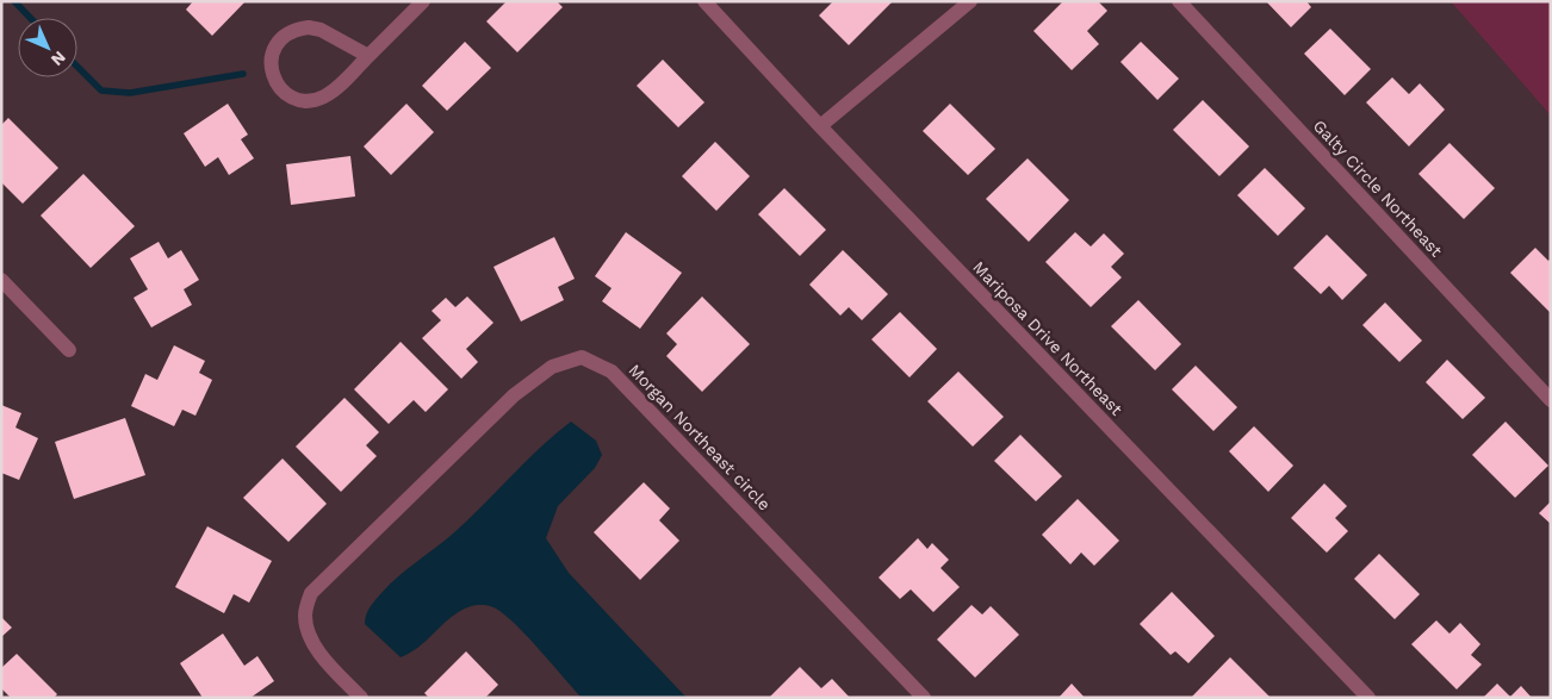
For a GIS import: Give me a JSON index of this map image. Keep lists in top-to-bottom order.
{
  "streets": {
    "street": ["Galty Circle Northeast", "Mariposa Drive Northeast", "Morgan Northeast circle"]
  },
  "north": "bottom right"
}
